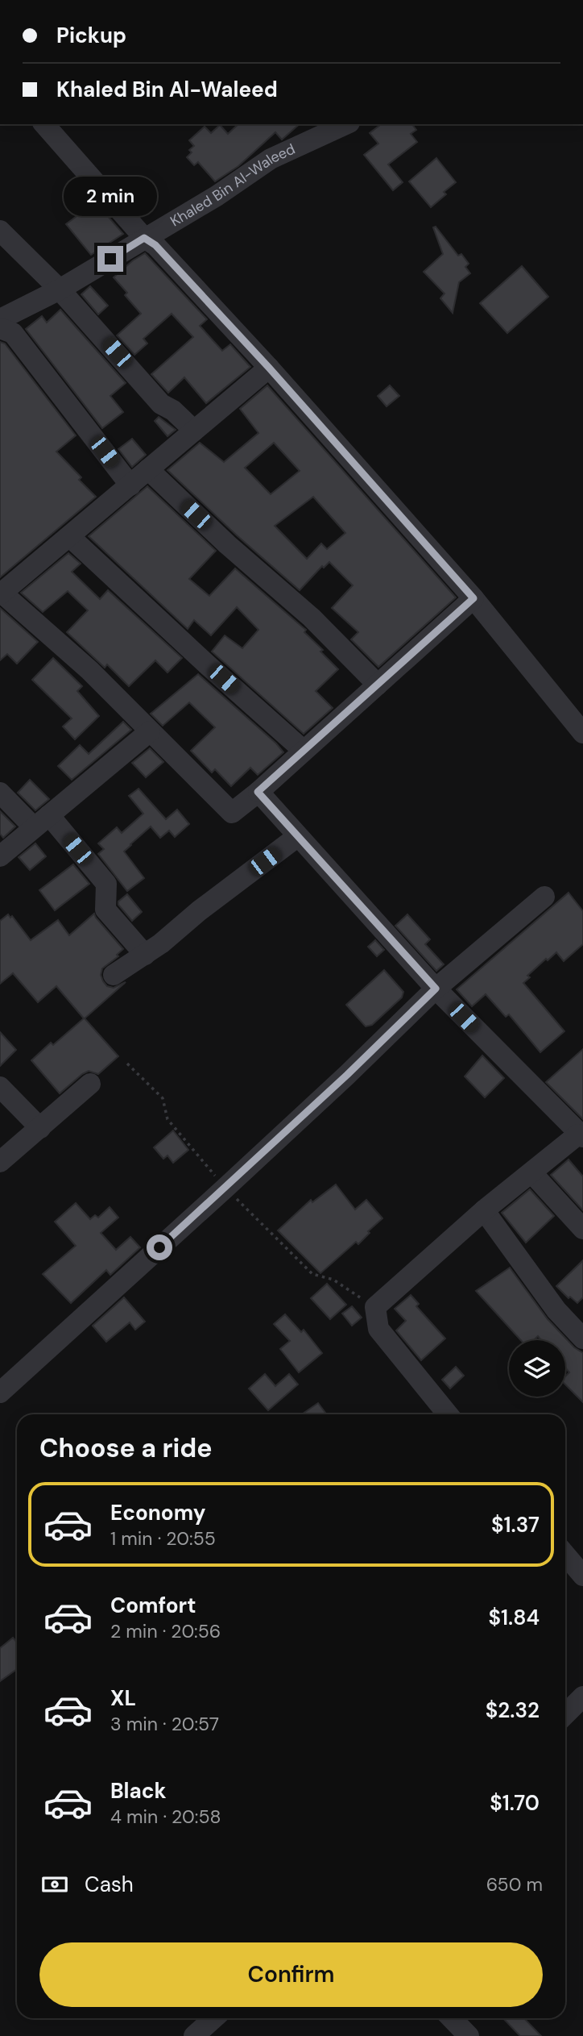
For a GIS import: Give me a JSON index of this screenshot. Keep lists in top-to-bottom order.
{
  "streets": {
    "street": ["Khaled Bin Al-Waleed"]
  },
  "page": {
    "banner": ["Pickup", "Khaled Bin Al-Waleed"],
    "bubble": "2 min",
    "heading": "Choose a ride",
    "list": [
      {
        "name": "Economy",
        "note": "1 min · 20:55",
        "value": "$1.37"
      },
      {
        "name": "Comfort",
        "note": "2 min · 20:56",
        "value": "$1.84"
      },
      {
        "name": "XL",
        "note": "3 min · 20:57",
        "value": "$2.32"
      },
      {
        "name": "Black",
        "note": "4 min · 20:58",
        "value": "$1.70"
      }
    ],
    "pay": ["Cash", "650 m"],
    "buttons": "Confirm"
  }
}
